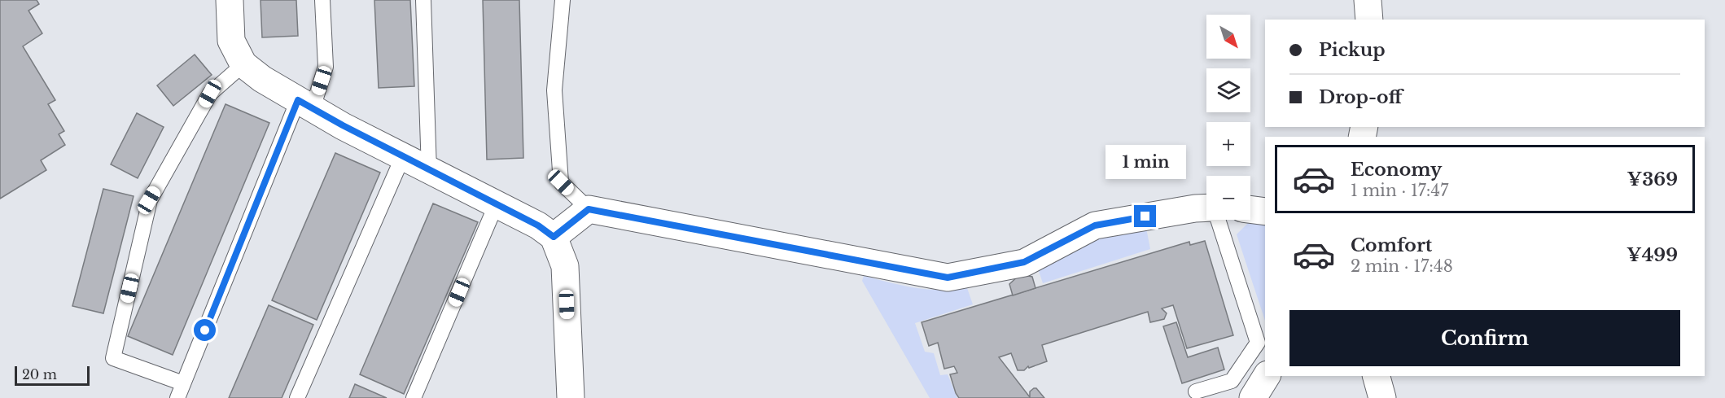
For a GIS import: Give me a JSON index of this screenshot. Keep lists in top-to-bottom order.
{
  "scale_bar": "20 m",
  "north": "bottom right",
  "page": {
    "map_buttons": ["+", "−"],
    "banner": ["Pickup", "Drop-off"],
    "bubble": "1 min",
    "list": [
      {
        "name": "Economy",
        "note": "1 min · 17:47",
        "value": "¥369"
      },
      {
        "name": "Comfort",
        "note": "2 min · 17:48",
        "value": "¥499"
      }
    ],
    "buttons": "Confirm",
    "scale": "20 m"
  }
}
